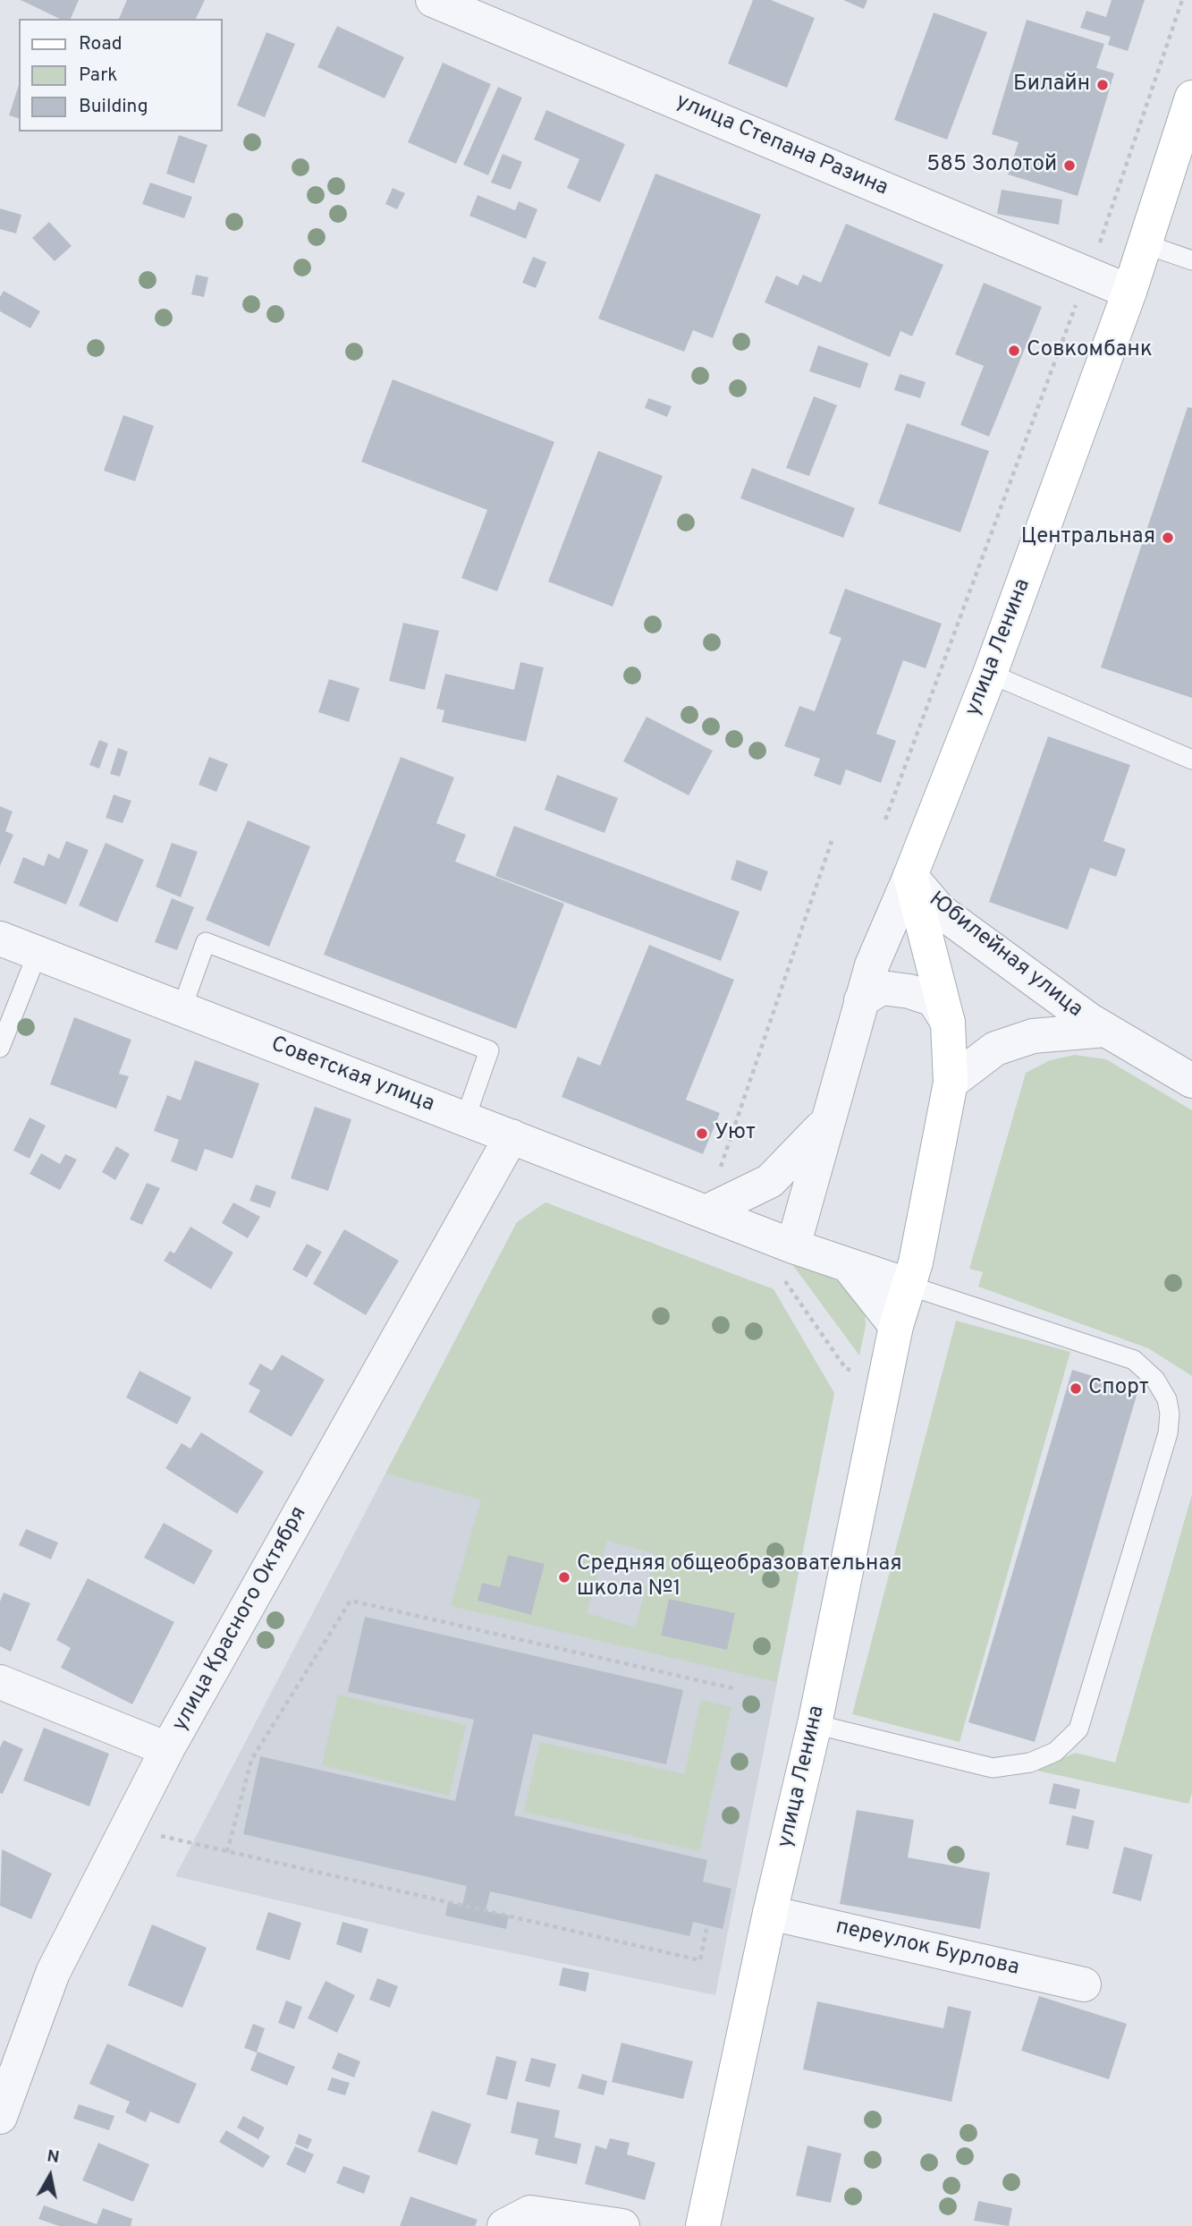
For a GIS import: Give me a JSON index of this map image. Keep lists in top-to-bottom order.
{
  "streets": {
    "main road": ["улица Ленина"],
    "street": [
      "улица Степана Разина",
      "Юбилейная улица",
      "Советская улица",
      "улица Красного Октября",
      "переулок Бурлова"
    ]
  },
  "crossings": [
    ["улица Степана Разина", "улица Ленина"],
    ["улица Ленина", "Юбилейная улица"],
    ["улица Ленина", "Советская улица"],
    ["улица Ленина", "переулок Бурлова"],
    ["Советская улица", "улица Красного Октября"]
  ],
  "places": [
    "Билайн",
    "585 Золотой",
    "Совкомбанк",
    "Центральная",
    "Уют",
    "Спорт",
    "Средняя общеобразовательная школа №1"
  ],
  "legend": ["Road", "Park", "Building"],
  "north": "top"
}
